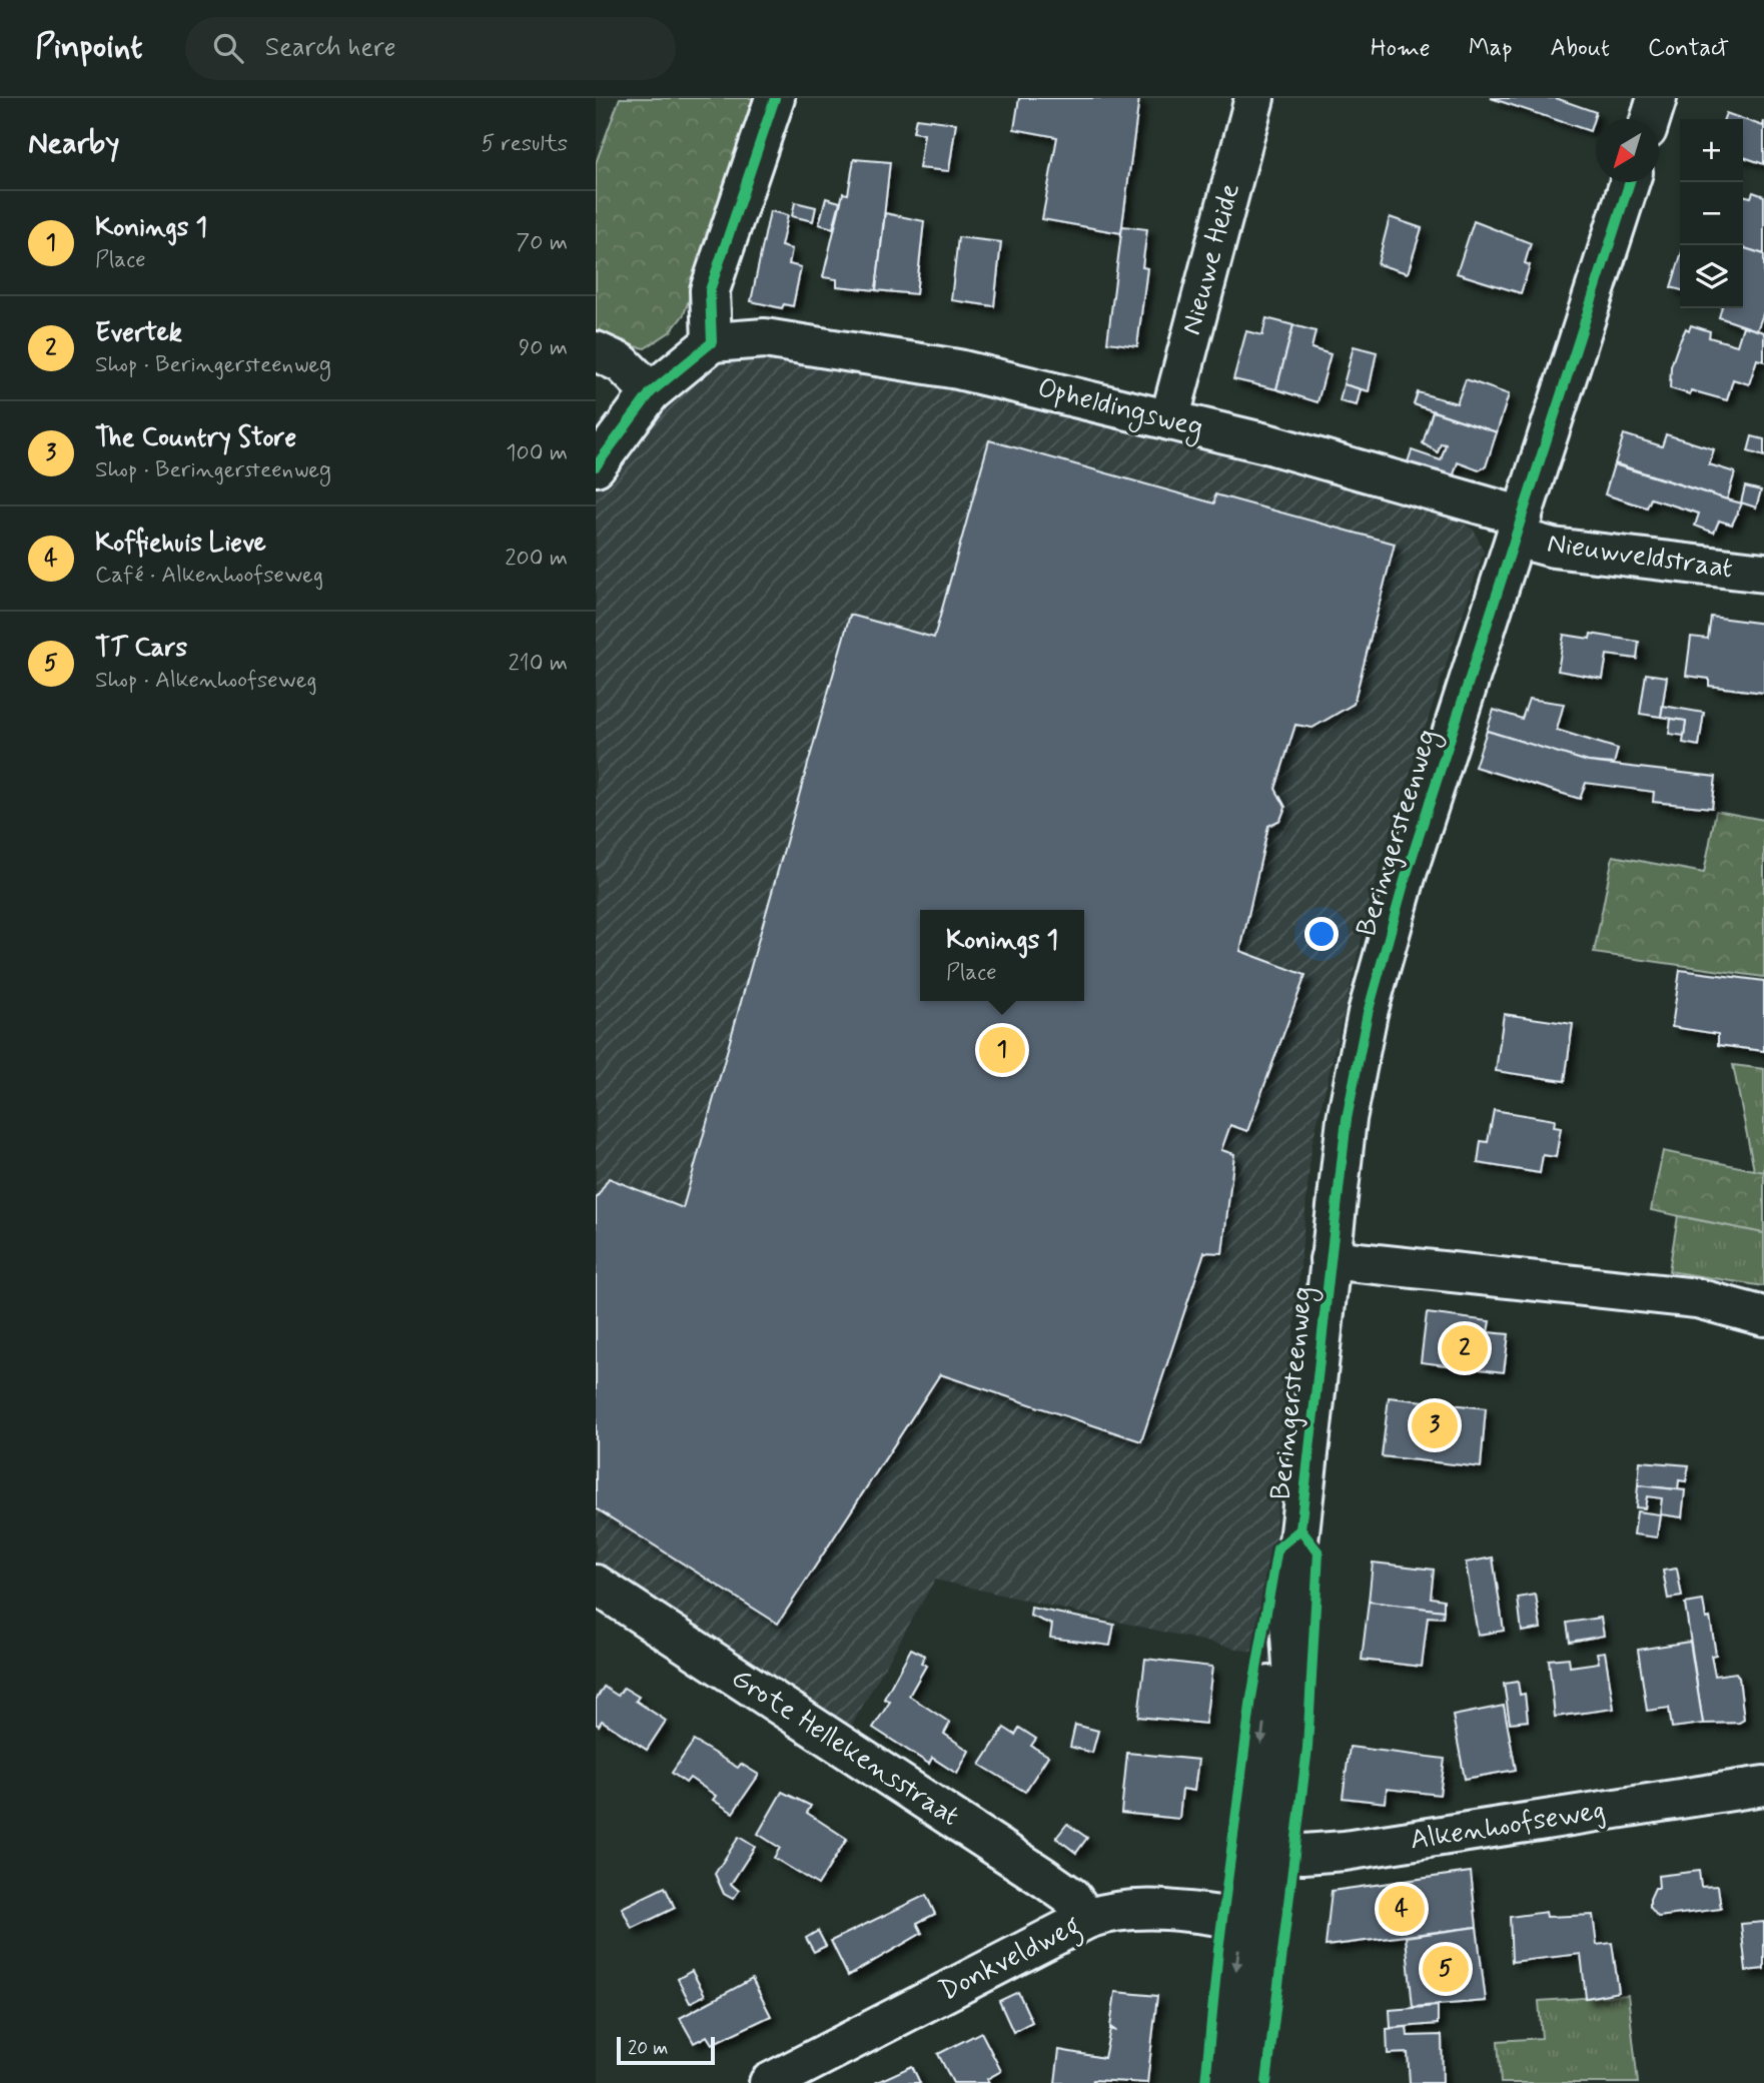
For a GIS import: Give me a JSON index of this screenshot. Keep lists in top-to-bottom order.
{
  "streets": {
    "street": [
      "Nieuwe Heide",
      "Opheldingsweg",
      "Nieuwveldstraat",
      "Beringersteenweg",
      "Grote Hellekensstraat",
      "Alkenhoofseweg",
      "Donkveldweg"
    ]
  },
  "crossings": [
    ["Nieuwe Heide", "Opheldingsweg"],
    ["Opheldingsweg", "Nieuwveldstraat"],
    ["Opheldingsweg", "Beringersteenweg"],
    ["Nieuwveldstraat", "Beringersteenweg"],
    ["Beringersteenweg", "Alkenhoofseweg"],
    ["Beringersteenweg", "Donkveldweg"],
    ["Grote Hellekensstraat", "Donkveldweg"]
  ],
  "scale_bar": "20 m",
  "north": "bottom left",
  "page": {
    "header": "Pinpoint",
    "search": "Search here",
    "nav": [
      "Home",
      "Map",
      "About",
      "Contact"
    ],
    "heading": ["Nearby", "5 results"],
    "map_buttons": ["+", "−"],
    "list": [
      {
        "mark": "1",
        "name": "Konings 1",
        "note": "Place",
        "value": "70 m"
      },
      {
        "mark": "2",
        "name": "Evertek",
        "note": "Shop · Beringersteenweg",
        "value": "90 m"
      },
      {
        "mark": "3",
        "name": "The Country Store",
        "note": "Shop · Beringersteenweg",
        "value": "100 m"
      },
      {
        "mark": "4",
        "name": "Koffiehuis Lieve",
        "note": "Café · Alkenhoofseweg",
        "value": "200 m"
      },
      {
        "mark": "5",
        "name": "TT Cars",
        "note": "Shop · Alkenhoofseweg",
        "value": "210 m"
      }
    ],
    "popup": ["Konings 1", "Place"],
    "pins": [
      "1",
      "2",
      "3",
      "4",
      "5"
    ],
    "scale": "20 m"
  }
}
